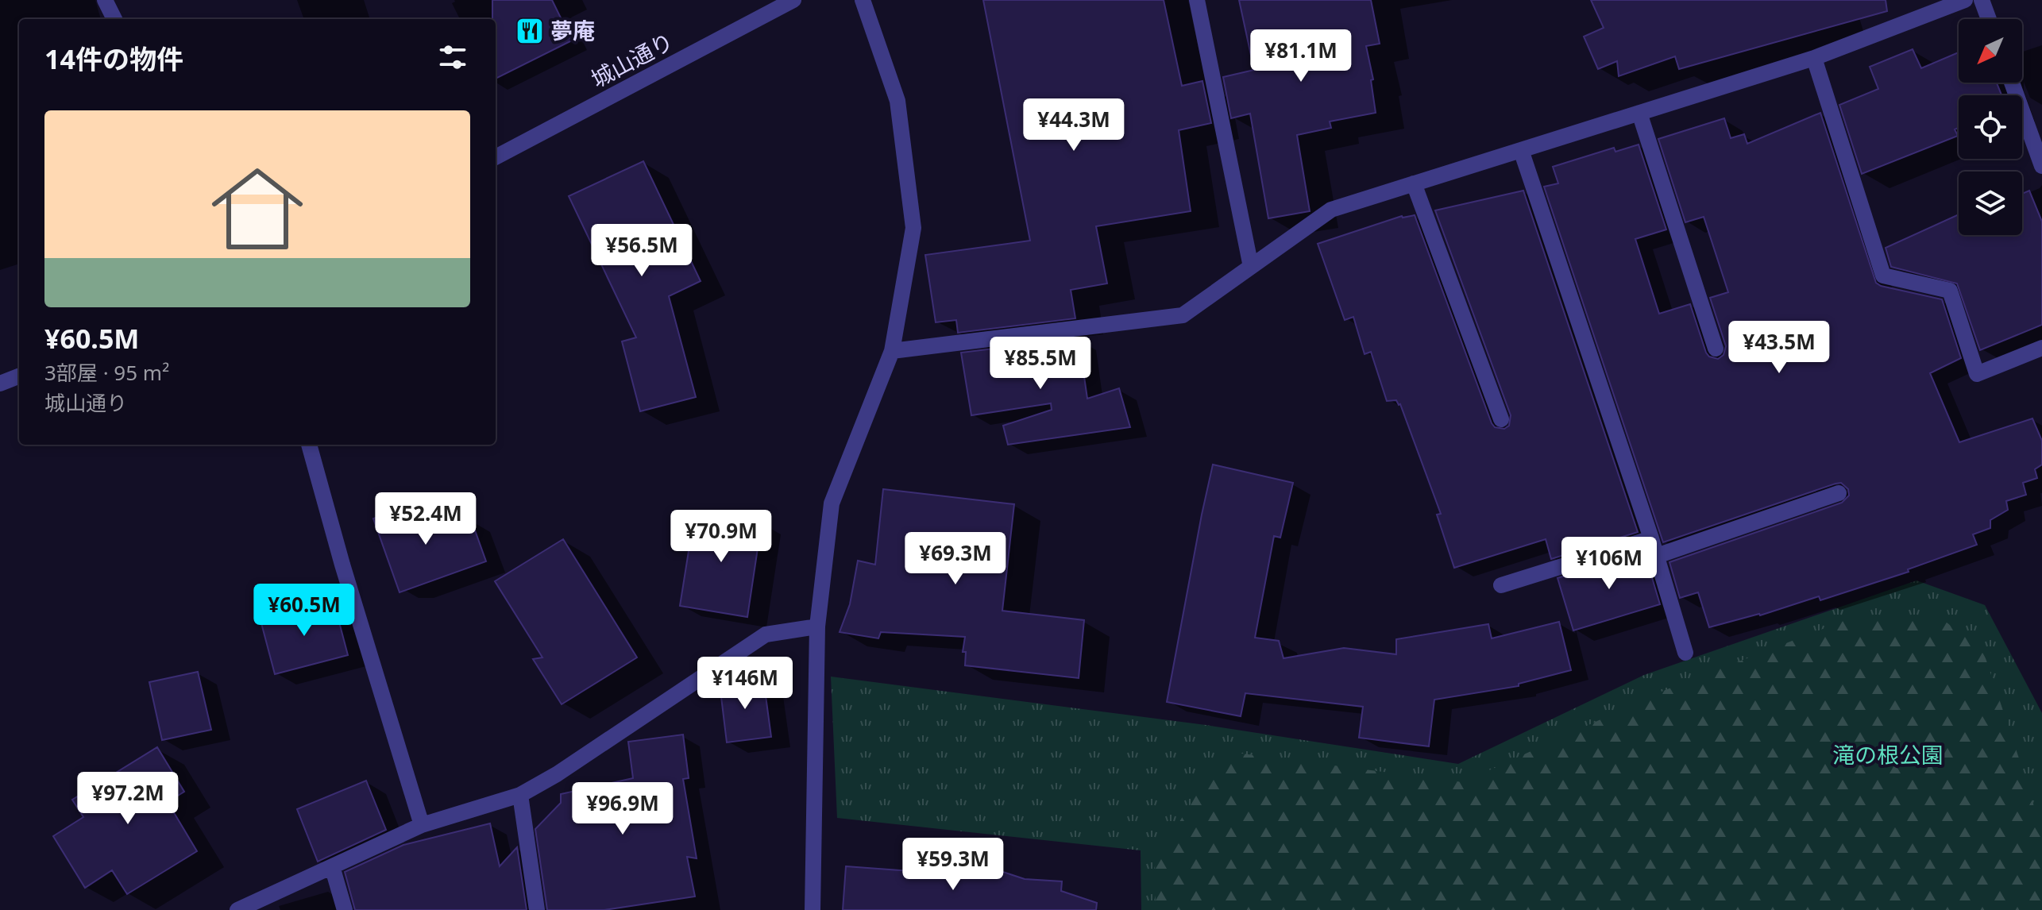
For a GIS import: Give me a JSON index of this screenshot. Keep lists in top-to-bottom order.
{
  "streets": {
    "street": ["城山通り"]
  },
  "parks": ["滝の根公園"],
  "places": {
    "restaurant": ["夢庵"]
  },
  "north": "bottom left",
  "page": {
    "heading": "14件の物件",
    "price": [
      "¥81.1M",
      "¥44.3M",
      "¥56.5M",
      "¥43.5M",
      "¥85.5M",
      "¥52.4M",
      "¥70.9M",
      "¥69.3M",
      "¥106M",
      "¥60.5M",
      "¥146M",
      "¥97.2M",
      "¥96.9M",
      "¥59.3M"
    ],
    "list": [
      {
        "name": "¥60.5M",
        "note": "3部屋 · 95 m² · 城山通り"
      }
    ]
  }
}
